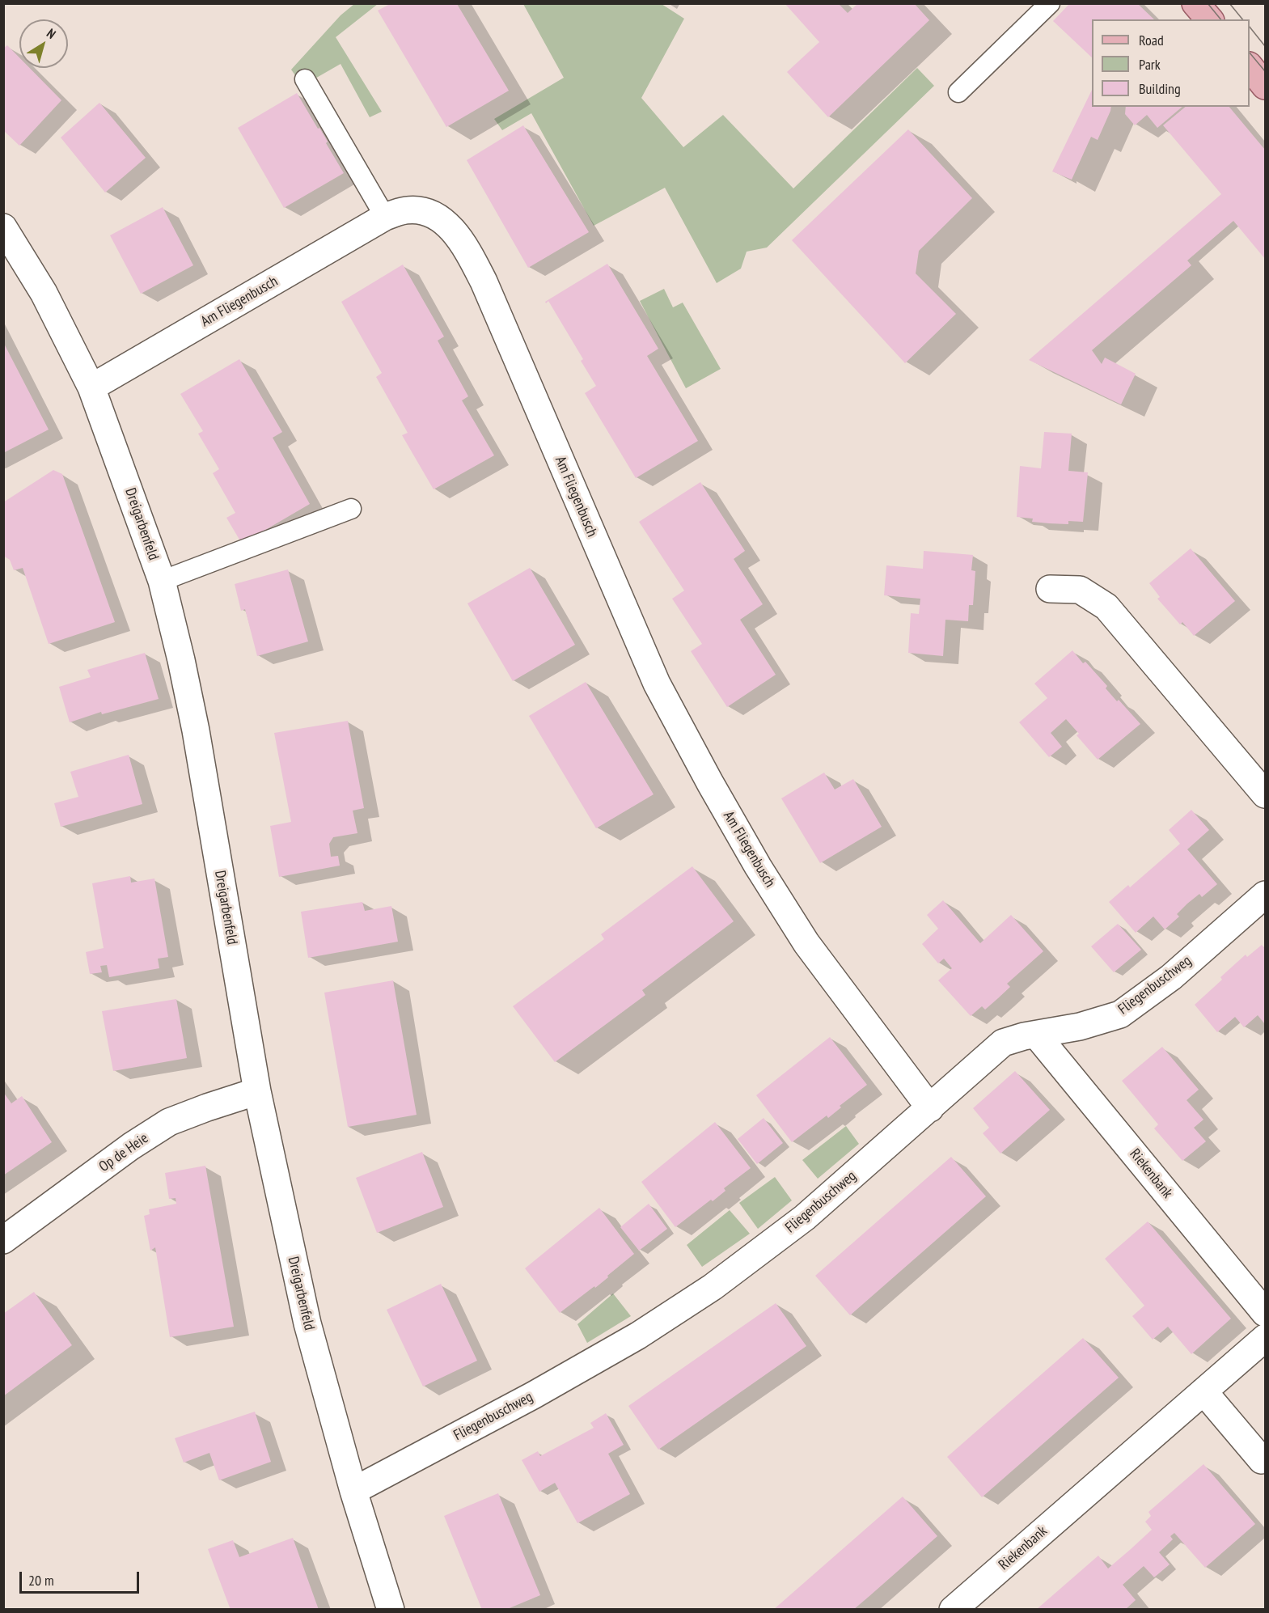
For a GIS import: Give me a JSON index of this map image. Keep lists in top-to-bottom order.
{
  "streets": {
    "street": [
      "Am Fliegenbusch",
      "Dreigarbenfeld",
      "Fliegenbuschweg",
      "Op de Heie",
      "Riekenbank"
    ]
  },
  "crossings": [
    ["Am Fliegenbusch", "Dreigarbenfeld"],
    ["Am Fliegenbusch", "Fliegenbuschweg"],
    ["Dreigarbenfeld", "Fliegenbuschweg"],
    ["Dreigarbenfeld", "Op de Heie"],
    ["Fliegenbuschweg", "Riekenbank"]
  ],
  "legend": ["Road", "Park", "Building"],
  "scale_bar": "20 m",
  "north": "top right"
}
